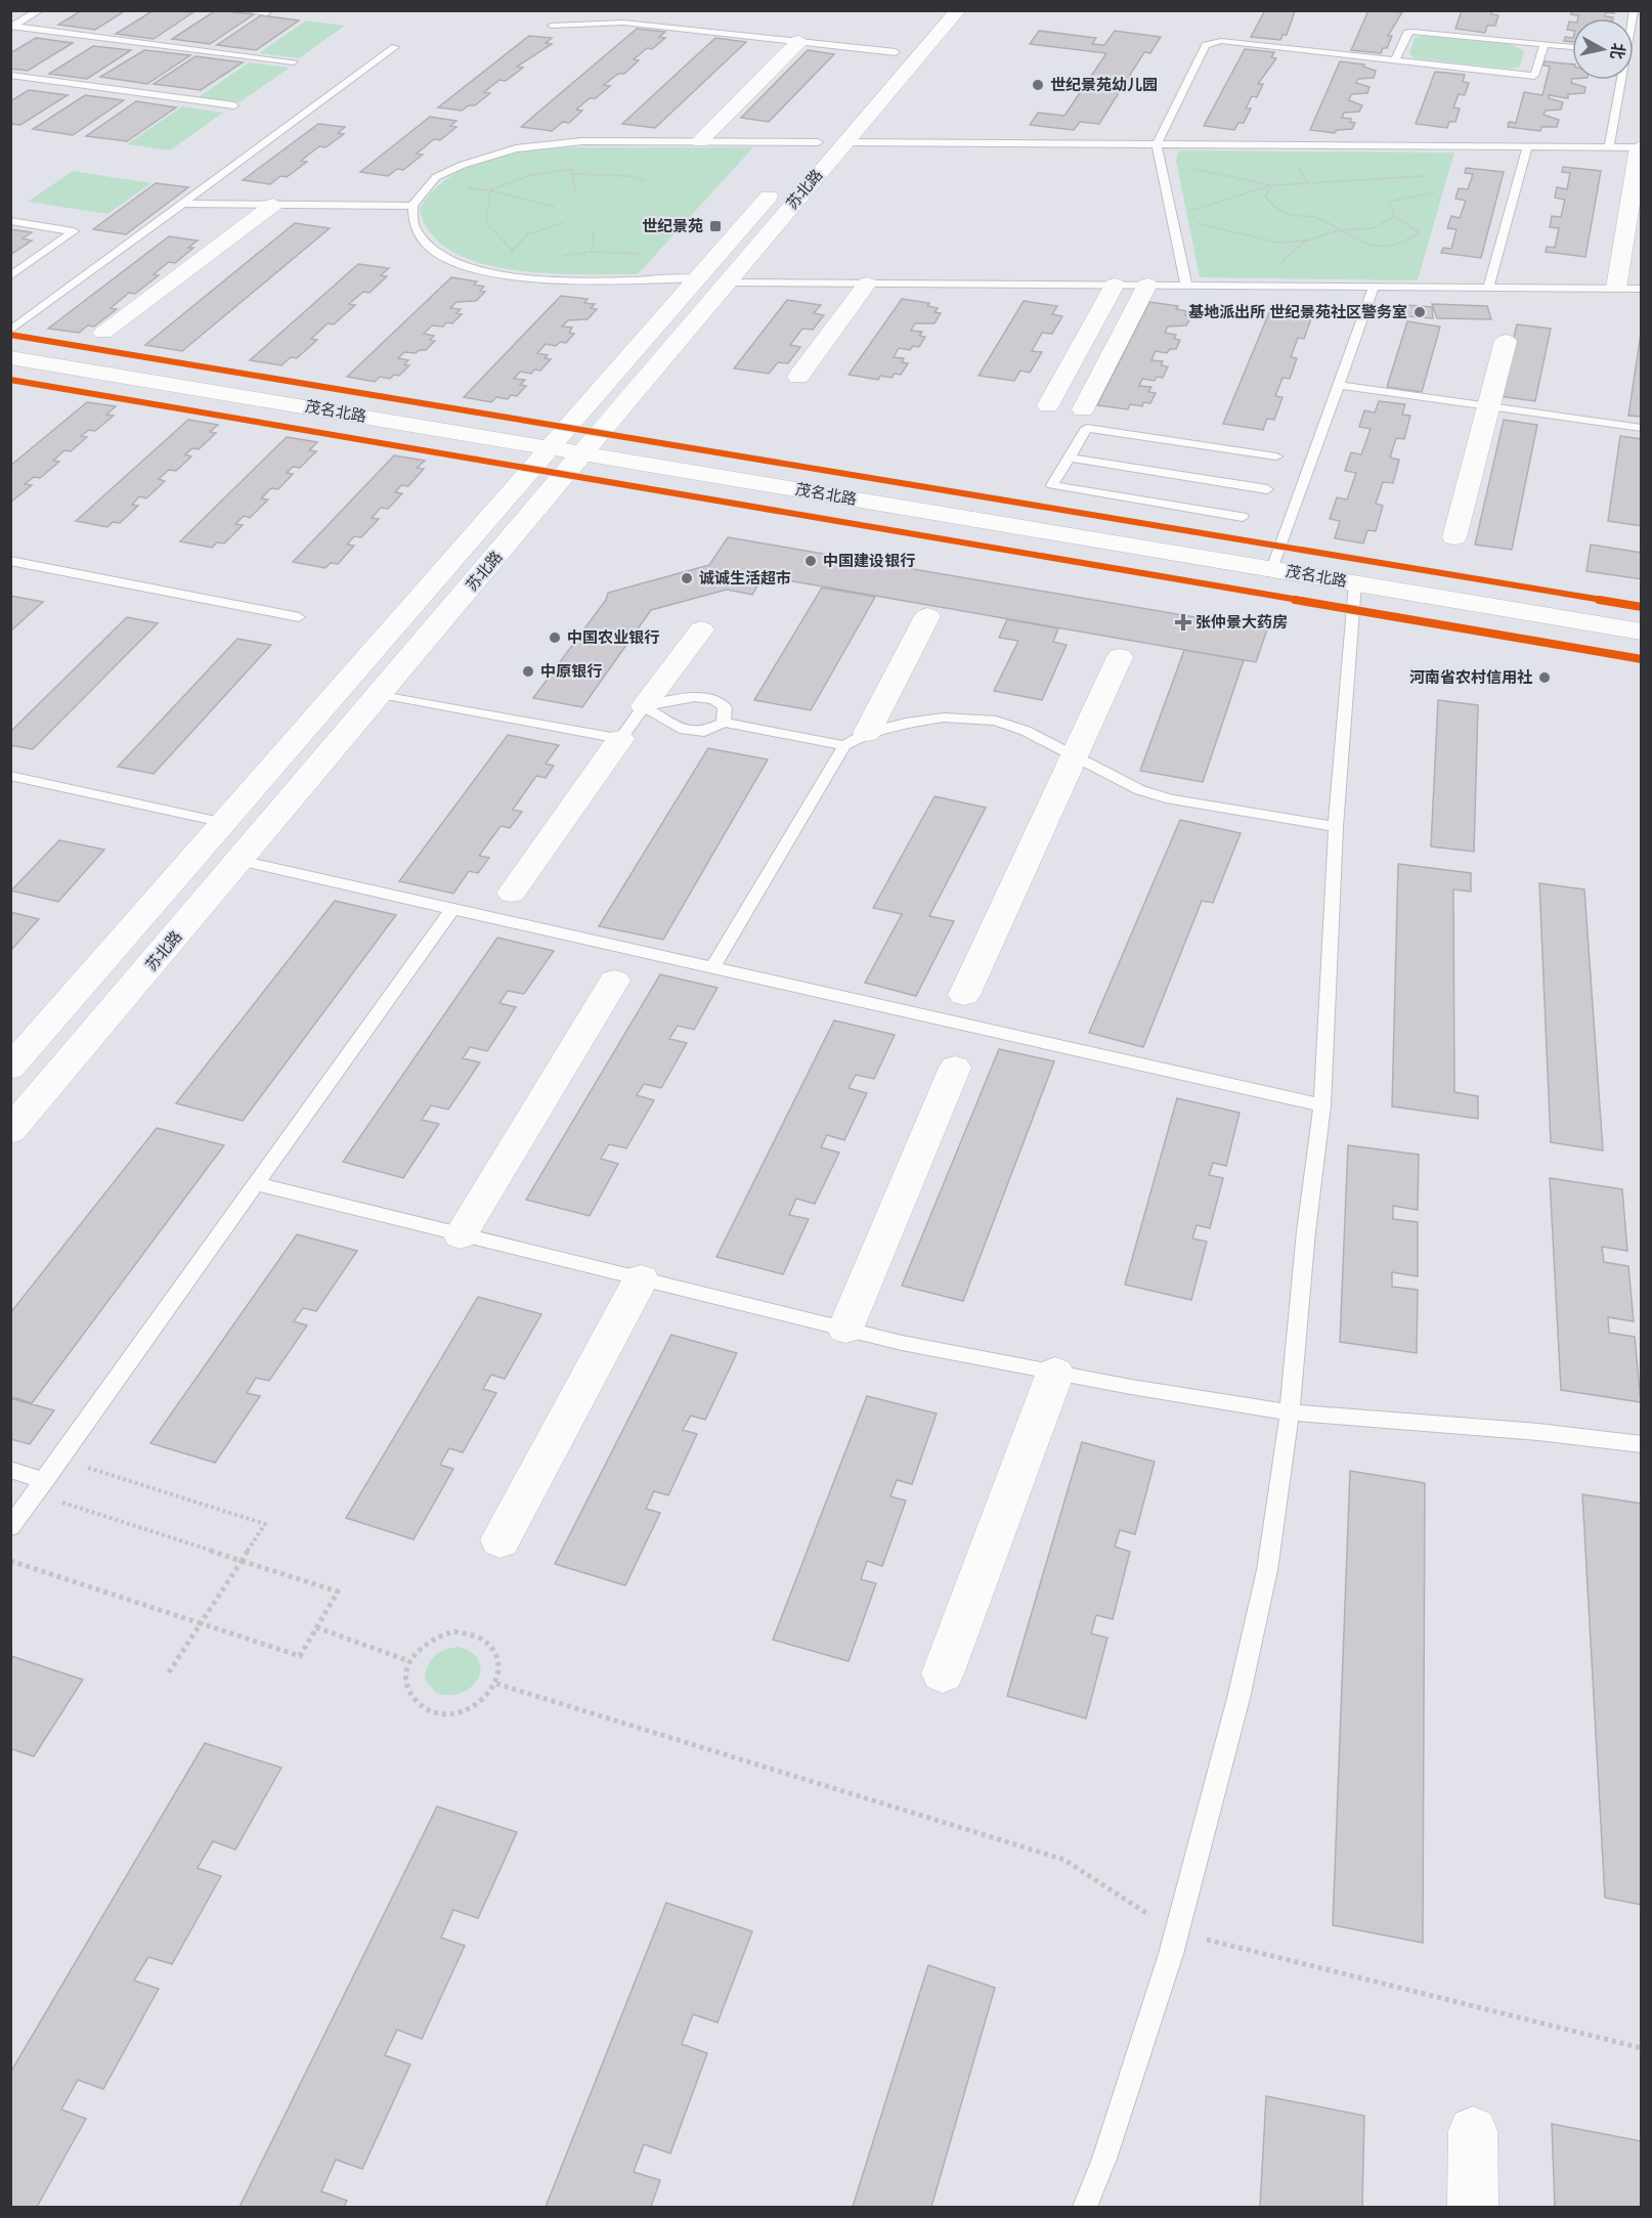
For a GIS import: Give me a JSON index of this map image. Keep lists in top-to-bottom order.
{
  "streets": {
    "street": ["苏北路", "茂名北路"]
  },
  "crossings": [
    ["苏北路", "茂名北路"]
  ],
  "places": {
    "other": [
      "世纪景苑幼儿园",
      "基地派出所 世纪景苑社区警务室",
      "中国建设银行",
      "诚诚生活超市",
      "中国农业银行",
      "中原银行",
      "河南省农村信用社"
    ],
    "transit": ["世纪景苑"],
    "health": ["张仲景大药房"]
  },
  "north": "right"
}
